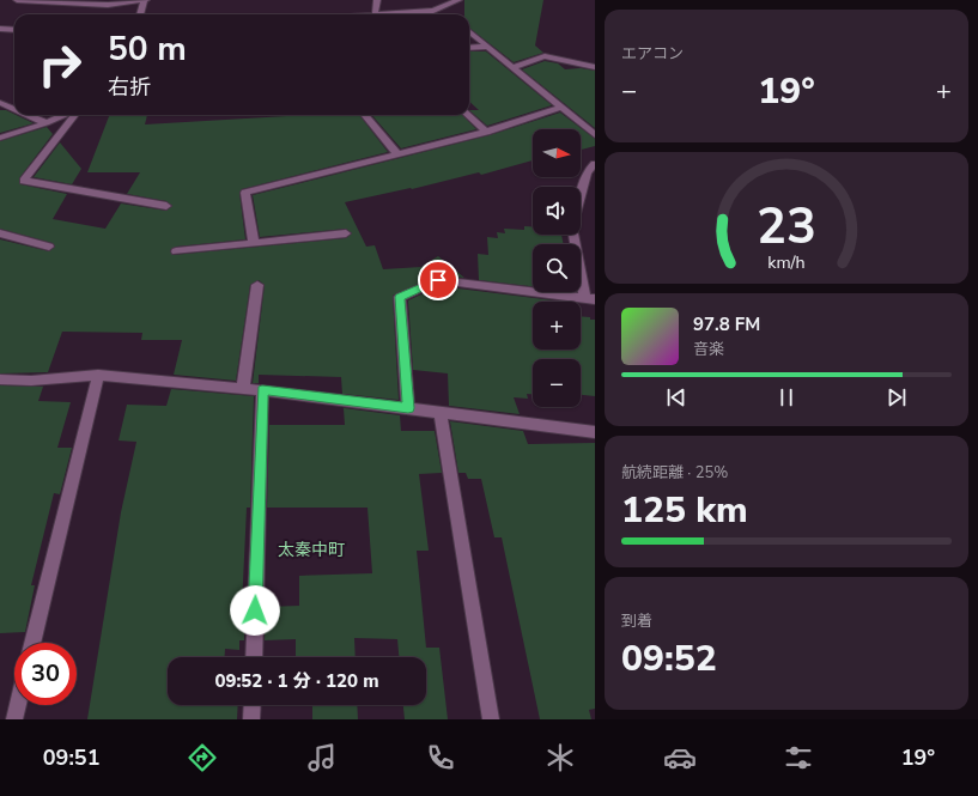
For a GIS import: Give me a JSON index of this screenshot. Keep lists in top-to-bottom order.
{
  "districts": ["太秦中町"],
  "north": "right",
  "page": {
    "tile": [
      "エアコン",
      ["航続距離 · 25%", "125 km"],
      ["到着", "09:52"]
    ],
    "turn": ["50 m", "右折"],
    "heat": ["−", "19°", "+"],
    "map_buttons": ["+", "−"],
    "song": ["97.8 FM", "音楽"],
    "limit": "30",
    "trip": "09:52 · 1 分 · 120 m",
    "tabs": ["09:51", "19°"],
    "gauge": ["23", "km/h"]
  }
}
